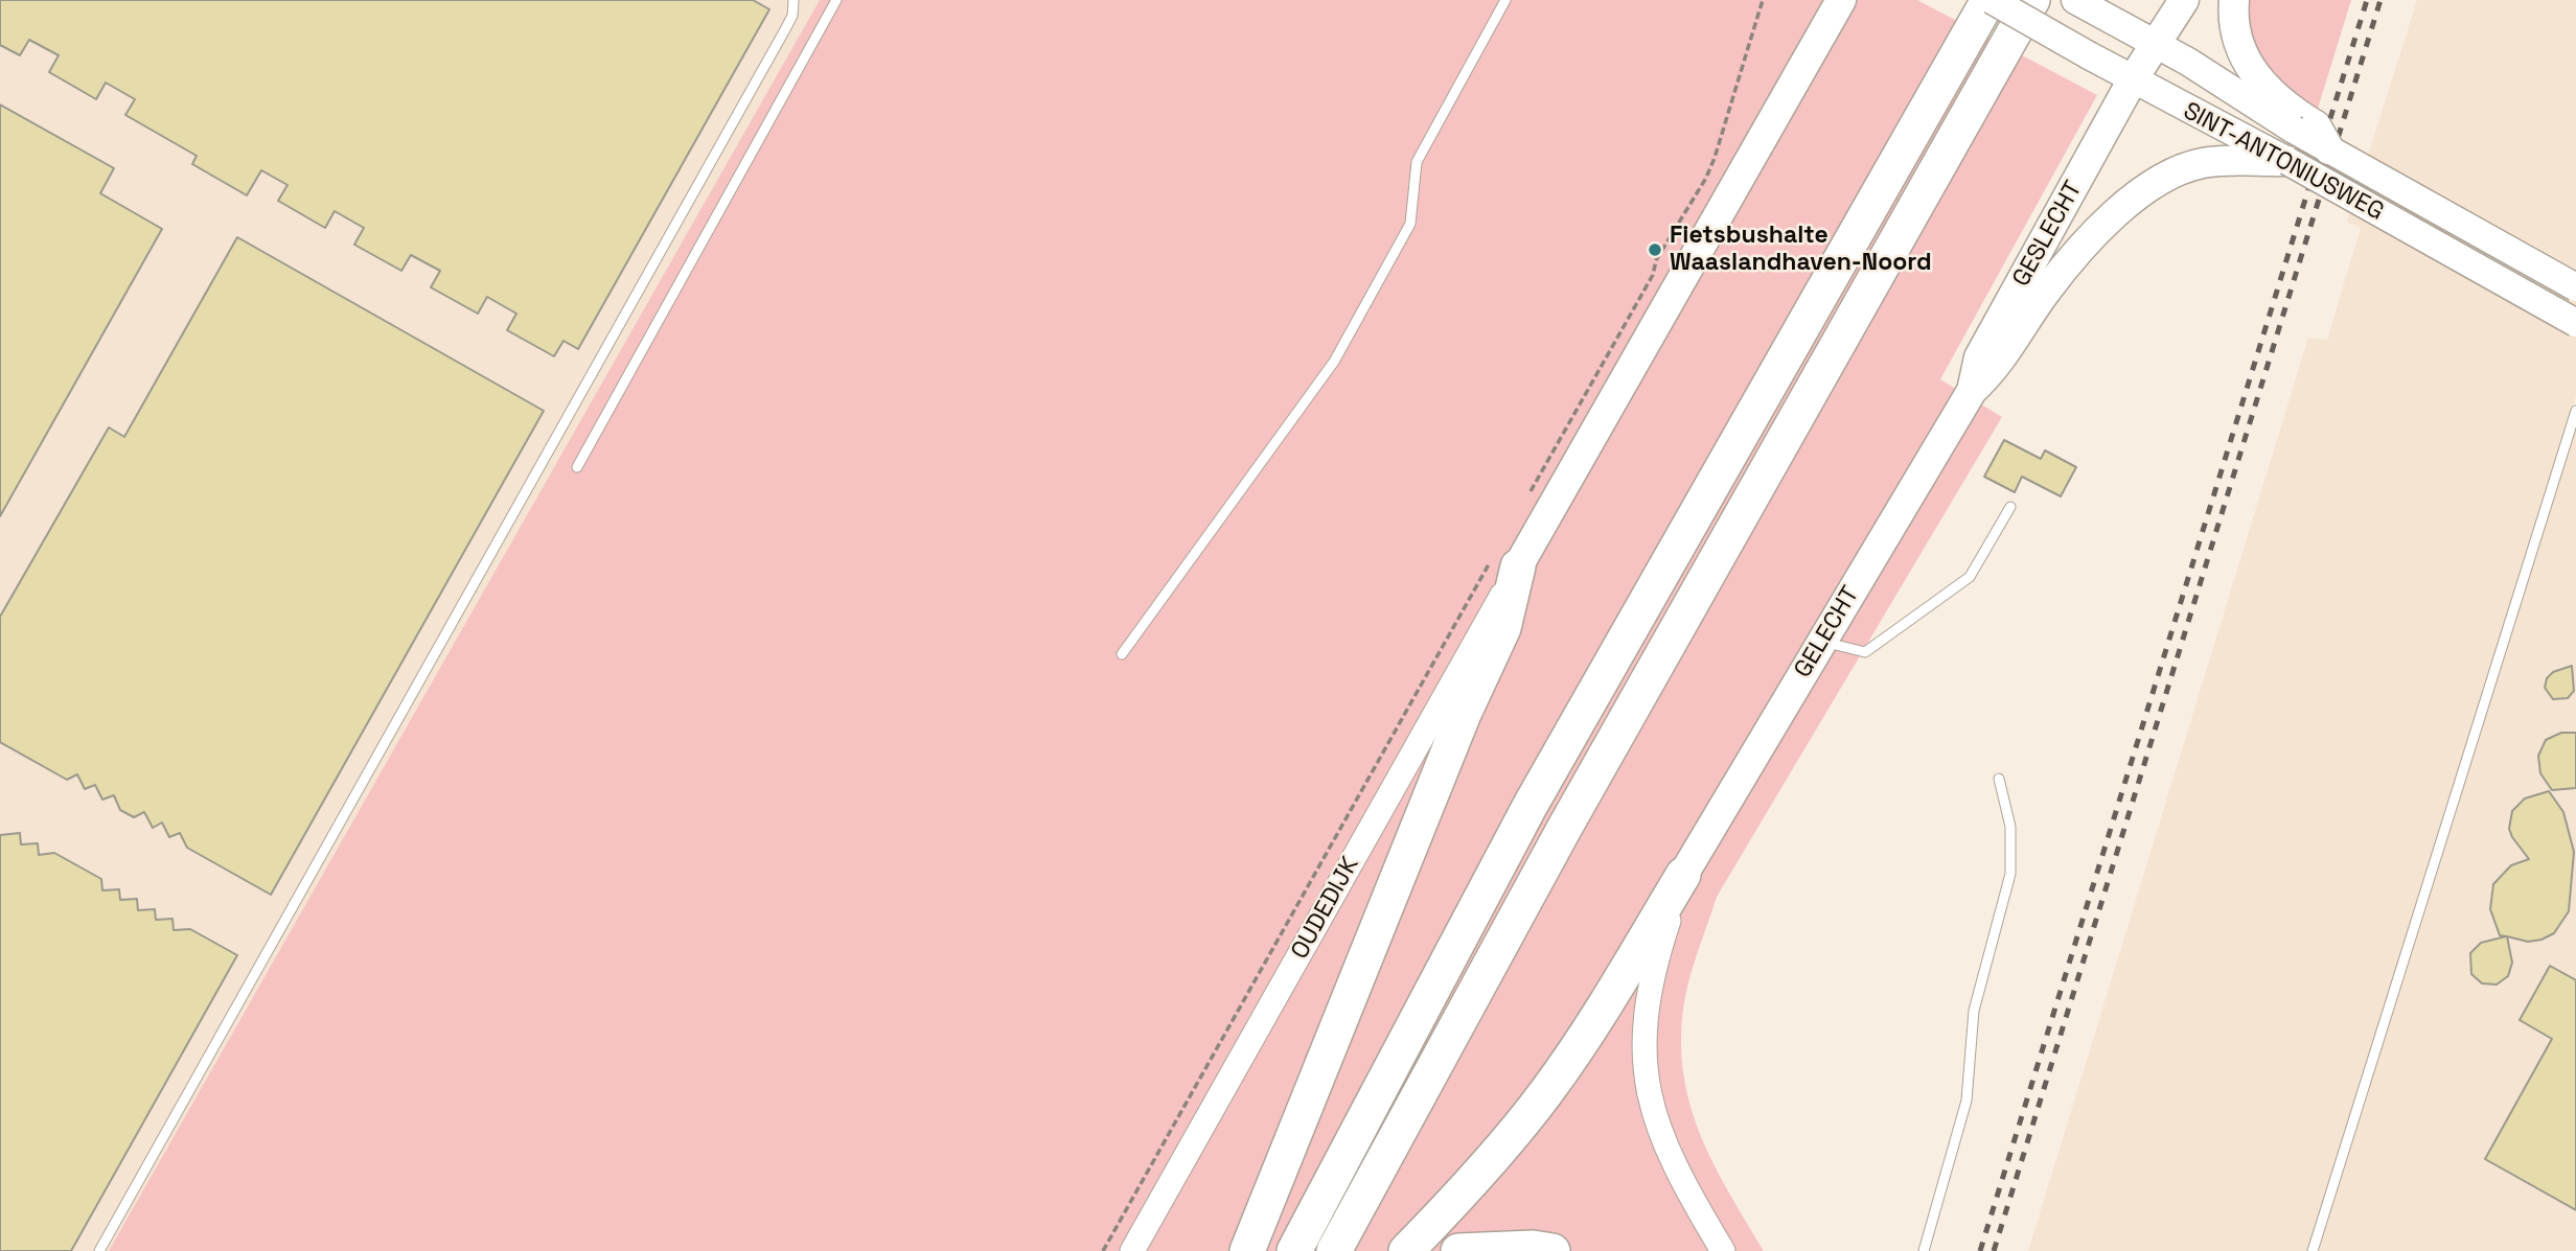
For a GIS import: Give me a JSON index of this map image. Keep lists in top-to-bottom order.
{
  "streets": {
    "main road": ["SINT-ANTONIUSWEG", "GESLECHT", "GELECHT"],
    "street": ["OUDEDIJK"]
  },
  "crossings": [
    ["SINT-ANTONIUSWEG", "GESLECHT"],
    ["GESLECHT", "GELECHT"]
  ],
  "places": ["Fietsbushalte Waaslandhaven-Noord"]
}
